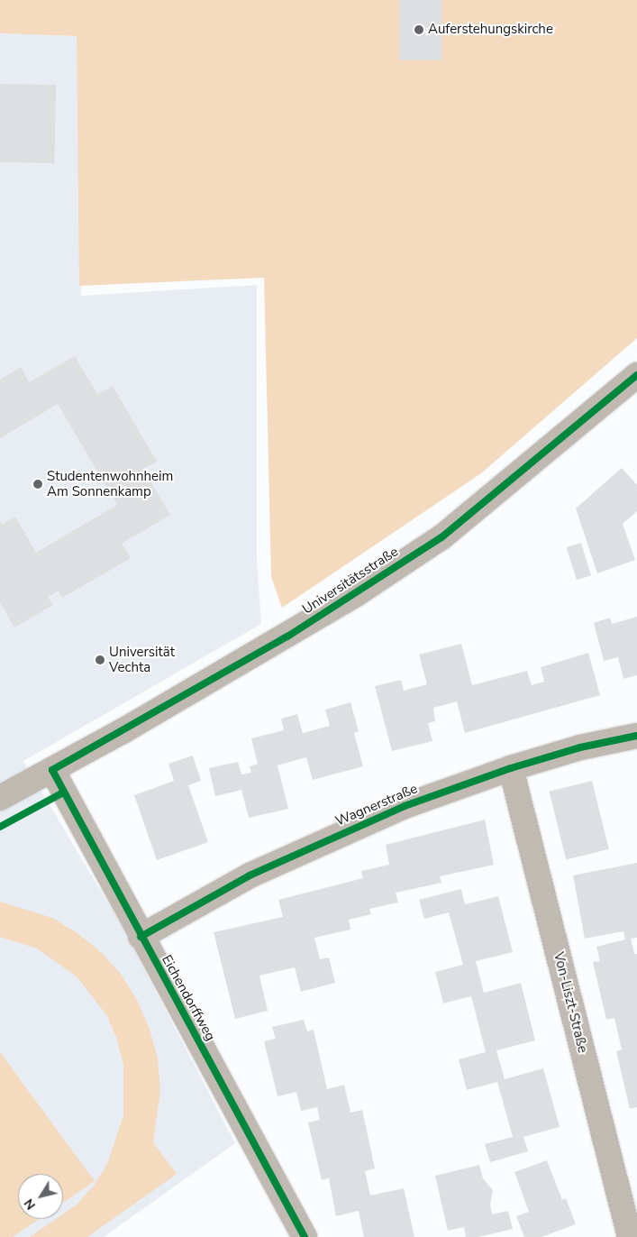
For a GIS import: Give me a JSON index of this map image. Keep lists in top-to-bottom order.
{
  "streets": {
    "street": [
      "Universitätsstraße",
      "Wagnerstraße",
      "Eichendorffweg",
      "Von-Liszt-Straße"
    ]
  },
  "crossings": [
    ["Universitätsstraße", "Eichendorffweg"],
    ["Wagnerstraße", "Eichendorffweg"],
    ["Wagnerstraße", "Von-Liszt-Straße"]
  ],
  "places": ["Auferstehungskirche", "Studentenwohnheim Am Sonnenkamp", "Universität Vechta"],
  "north": "bottom left"
}
